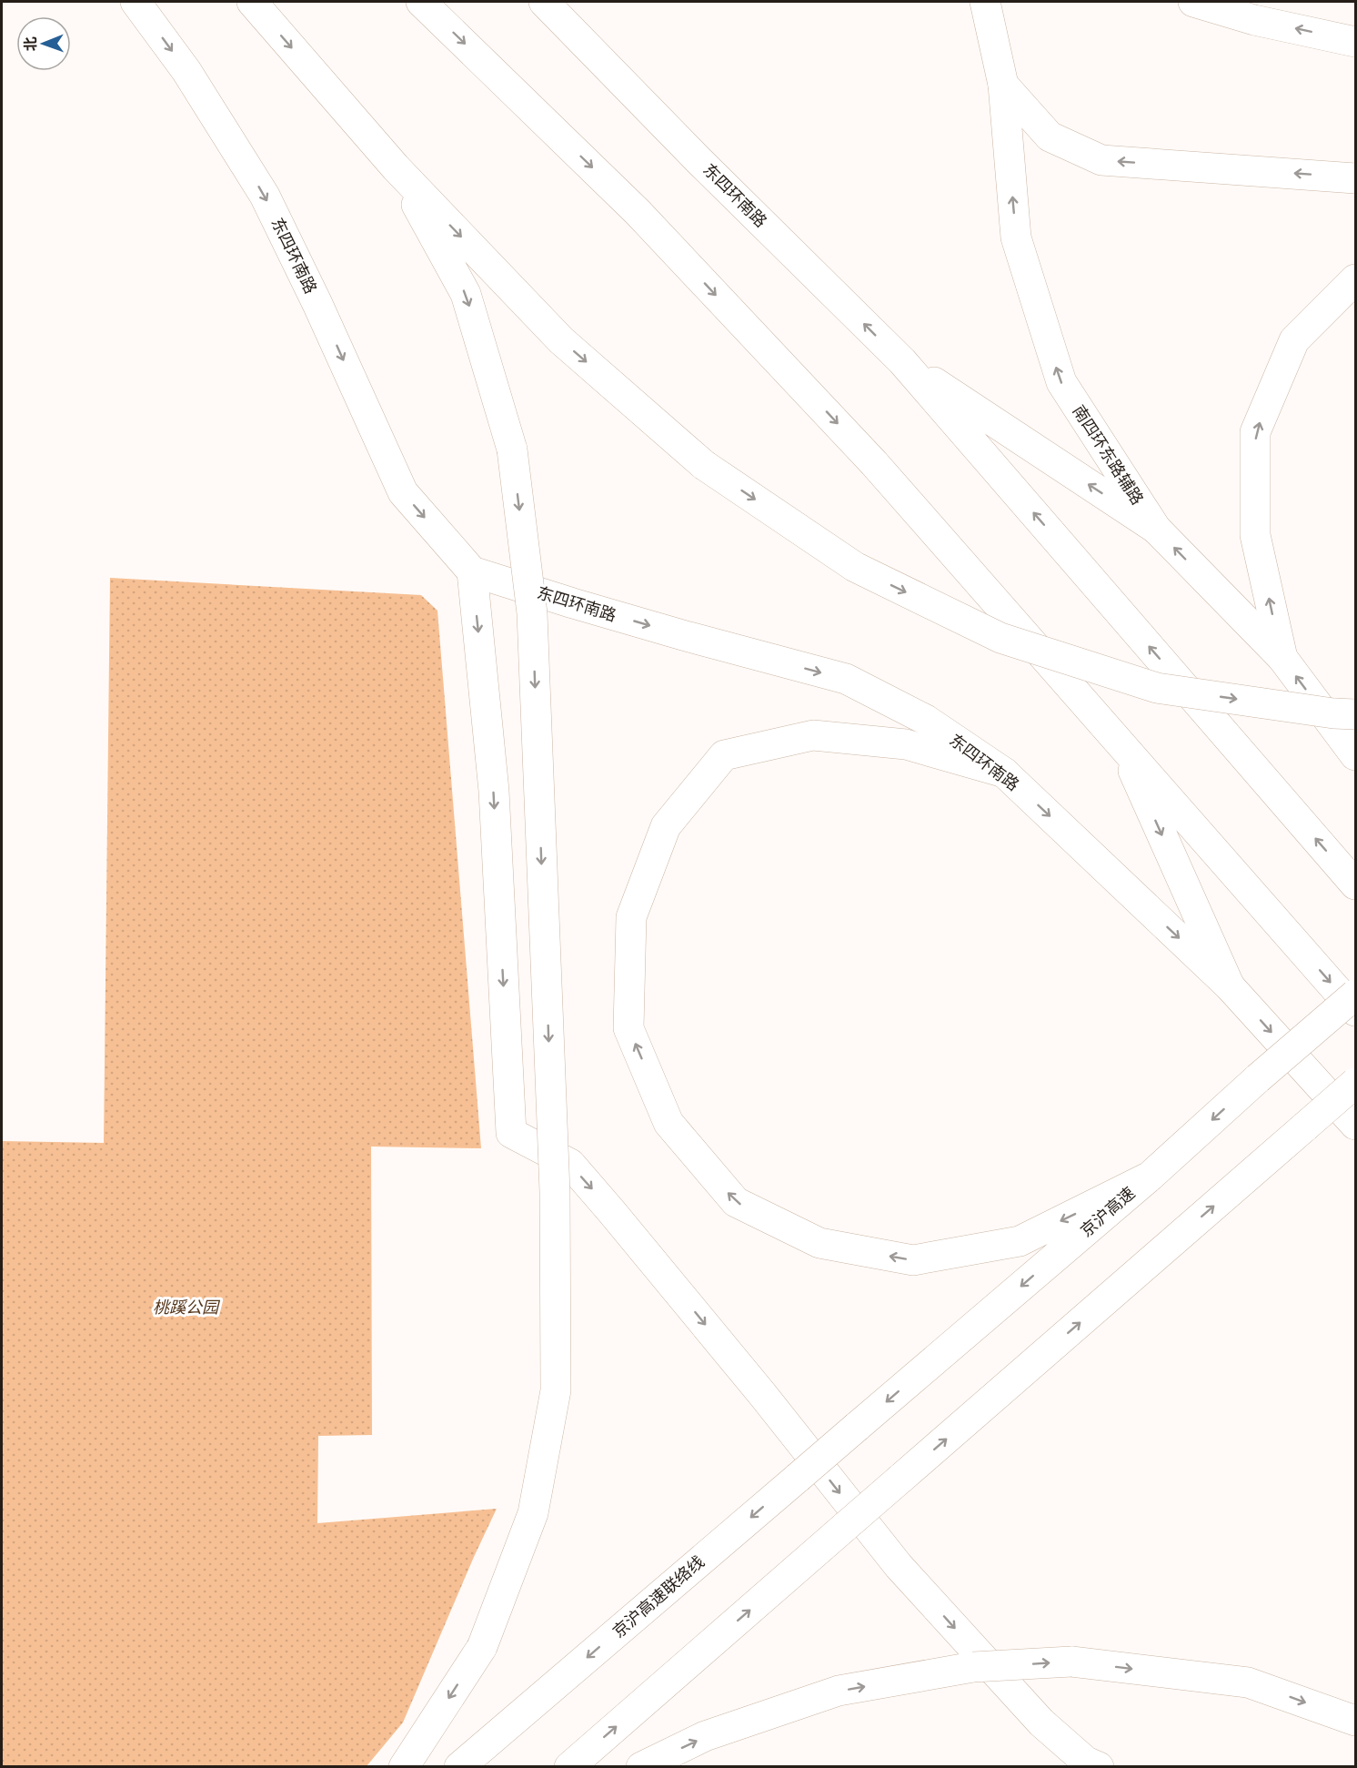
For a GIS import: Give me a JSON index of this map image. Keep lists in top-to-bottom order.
{
  "streets": {
    "main road": [
      "东四环南路",
      "南四环东路辅路",
      "京沪高速",
      "京沪高速联络线"
    ]
  },
  "crossings": [
    ["京沪高速", "京沪高速联络线"]
  ],
  "parks": ["桃蹊公园"],
  "north": "left"
}
